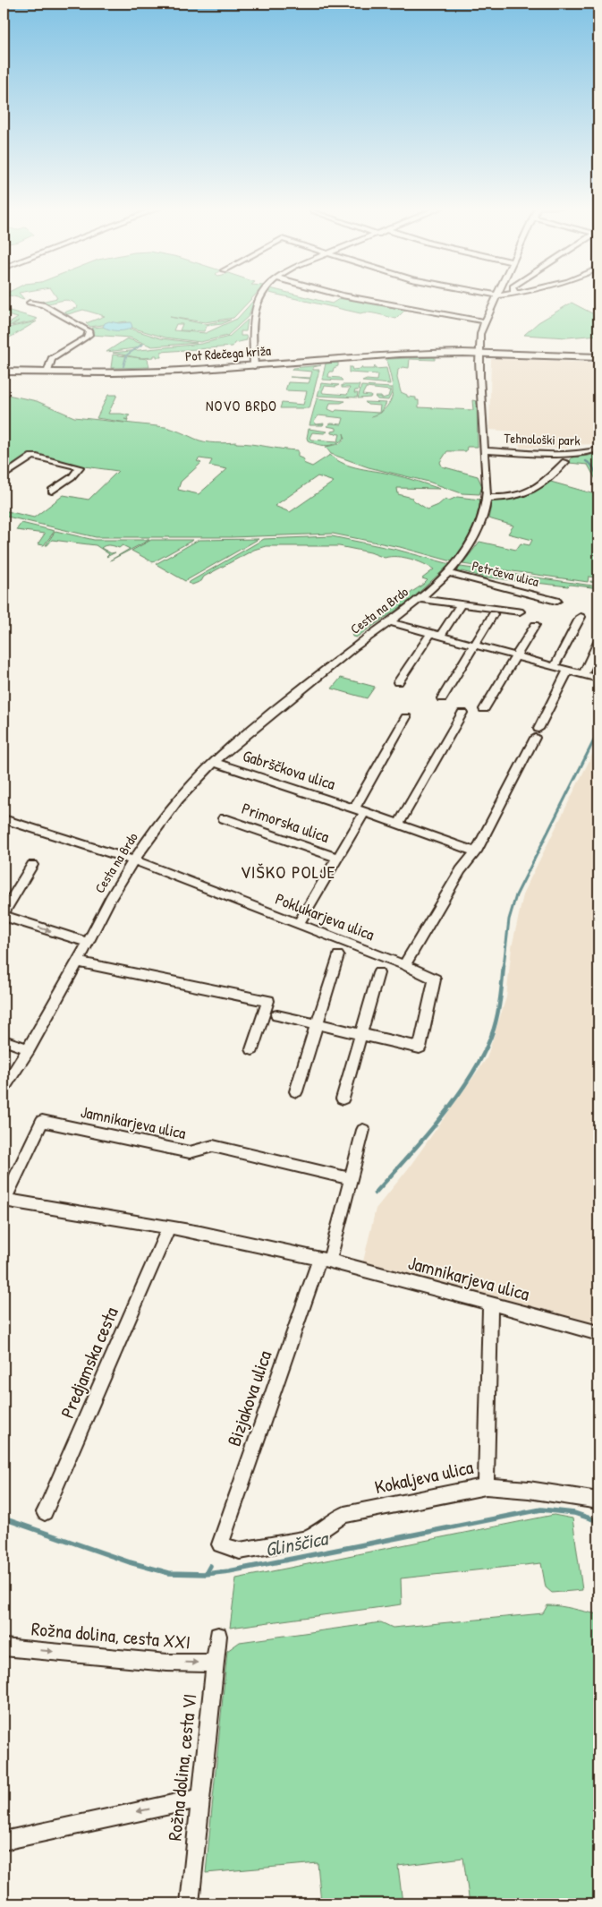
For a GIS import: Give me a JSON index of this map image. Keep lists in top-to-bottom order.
{
  "streets": {
    "main road": ["Pot Rdečega križa"],
    "street": [
      "Tehnološki park",
      "Petrčeva ulica",
      "Cesta na Brdo",
      "Gabrščkova ulica",
      "Primorska ulica",
      "Poklukarjeva ulica",
      "Jamnikarjeva ulica",
      "Predjamska cesta",
      "Bizjakova ulica",
      "Kokaljeva ulica",
      "Rožna dolina, cesta XXI",
      "Rožna dolina, cesta VI"
    ]
  },
  "crossings": [
    ["Pot Rdečega križa", "Cesta na Brdo"],
    ["Tehnološki park", "Cesta na Brdo"],
    ["Petrčeva ulica", "Cesta na Brdo"],
    ["Cesta na Brdo", "Gabrščkova ulica"],
    ["Cesta na Brdo", "Poklukarjeva ulica"],
    ["Gabrščkova ulica", "Primorska ulica"],
    ["Primorska ulica", "Poklukarjeva ulica"],
    ["Jamnikarjeva ulica", "Predjamska cesta"],
    ["Jamnikarjeva ulica", "Bizjakova ulica"],
    ["Jamnikarjeva ulica", "Kokaljeva ulica"],
    ["Bizjakova ulica", "Kokaljeva ulica"],
    ["Rožna dolina, cesta XXI", "Rožna dolina, cesta VI"]
  ],
  "one_way": ["Rožna dolina, cesta XXI"],
  "districts": ["NOVO BRDO", "VIŠKO POLJE"],
  "water": ["Glinščica"]
}
